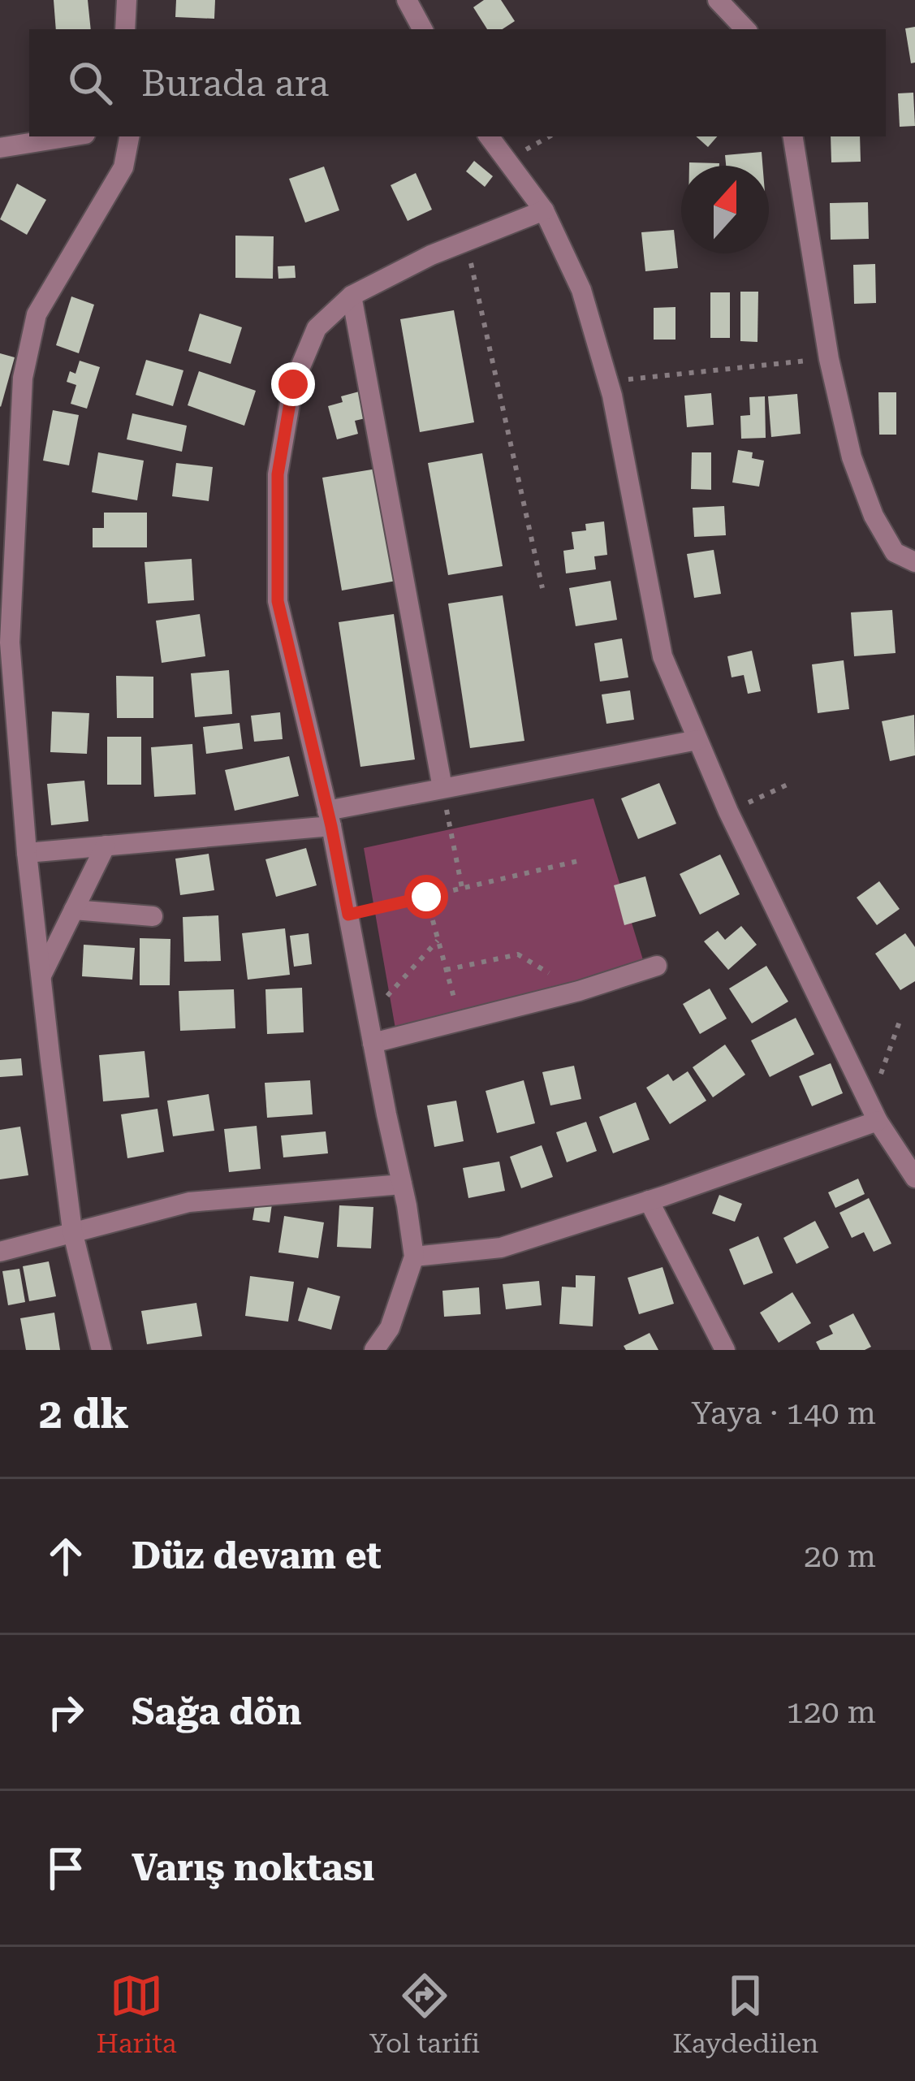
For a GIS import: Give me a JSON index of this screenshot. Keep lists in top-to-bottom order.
{
  "north": "top",
  "page": {
    "search": "Burada ara",
    "heading": ["2 dk", "Yaya · 140 m"],
    "list": [
      ["Düz devam et", "20 m"],
      ["Sağa dön", "120 m"],
      "Varış noktası"
    ],
    "nav": ["Harita", "Yol tarifi", "Kaydedilen"]
  }
}
